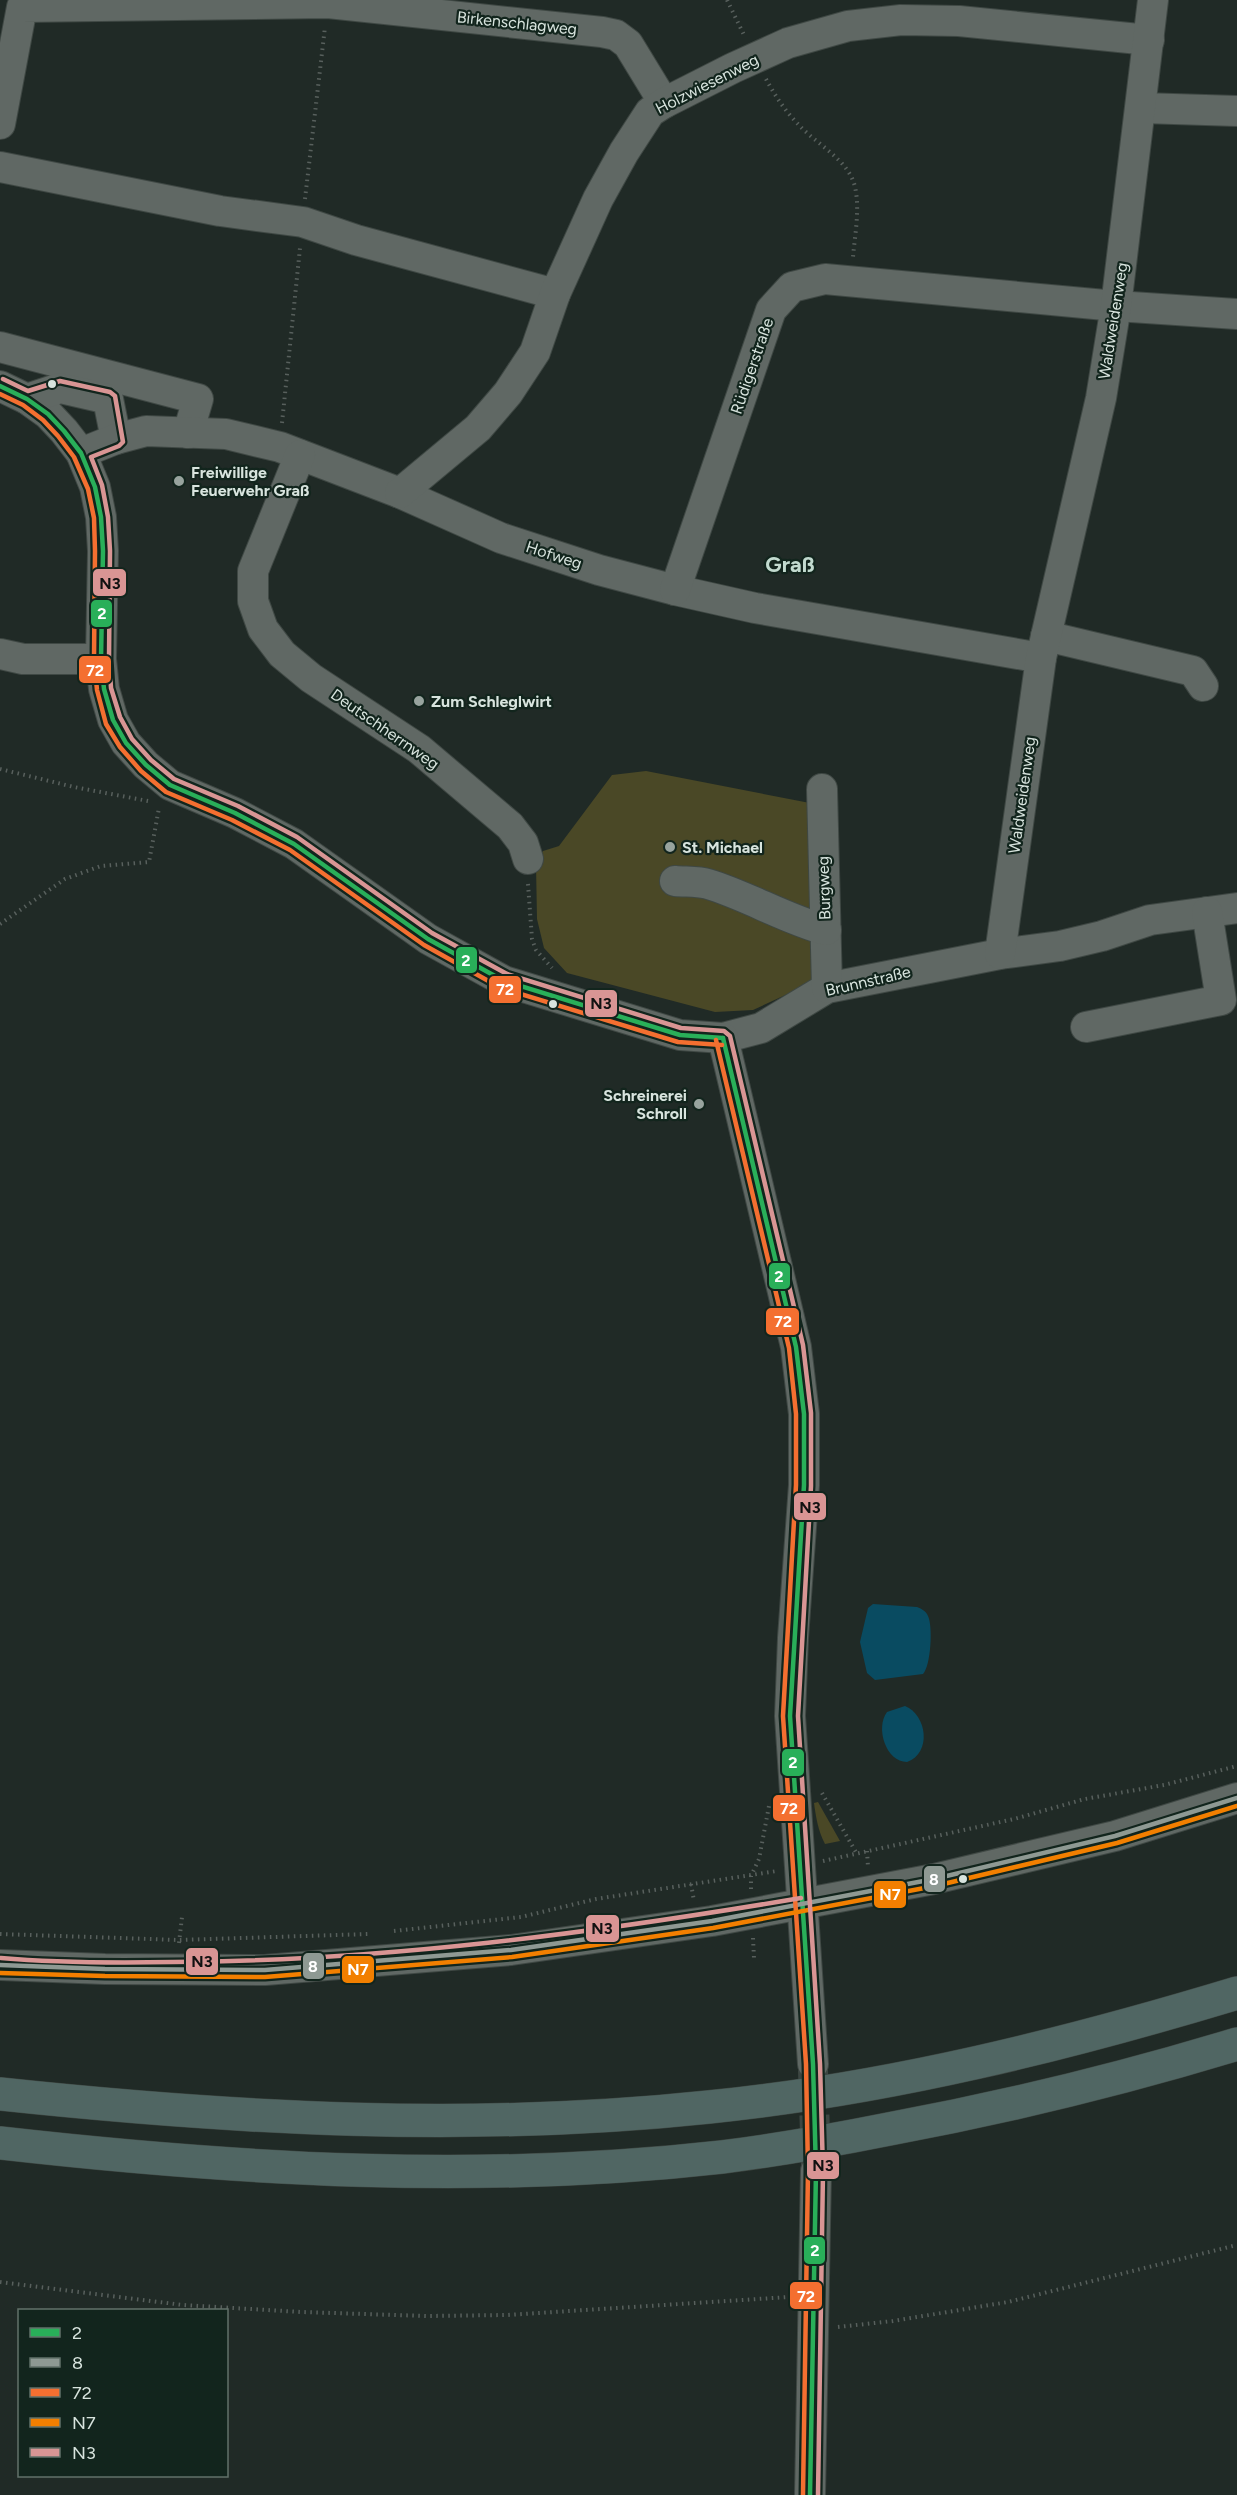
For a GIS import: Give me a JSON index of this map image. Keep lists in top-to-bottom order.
{
  "streets": {
    "street": [
      "Birkenschlagweg",
      "Holzwiesenweg",
      "Waldweidenweg",
      "Rüdigerstraße",
      "Hofweg",
      "Deutschherrnweg",
      "Burgweg",
      "Brunnstraße"
    ]
  },
  "crossings": [
    ["Birkenschlagweg", "Holzwiesenweg"],
    ["Holzwiesenweg", "Waldweidenweg"],
    ["Holzwiesenweg", "Hofweg"],
    ["Waldweidenweg", "Rüdigerstraße"],
    ["Waldweidenweg", "Hofweg"],
    ["Waldweidenweg", "Brunnstraße"],
    ["Rüdigerstraße", "Hofweg"],
    ["Hofweg", "Deutschherrnweg"],
    ["Hofweg", "Brunnstraße"],
    ["Burgweg", "Brunnstraße"]
  ],
  "districts": ["Graß"],
  "places": [
    "Freiwillige Feuerwehr Graß",
    "Zum Schleglwirt",
    "St. Michael",
    "Schreinerei Schroll"
  ],
  "lines": [
    "transit line N3",
    "transit line 2",
    "transit line 72",
    "transit line 8",
    "transit line N7"
  ],
  "legend": [
    "2",
    "8",
    "72",
    "N7",
    "N3"
  ]
}
